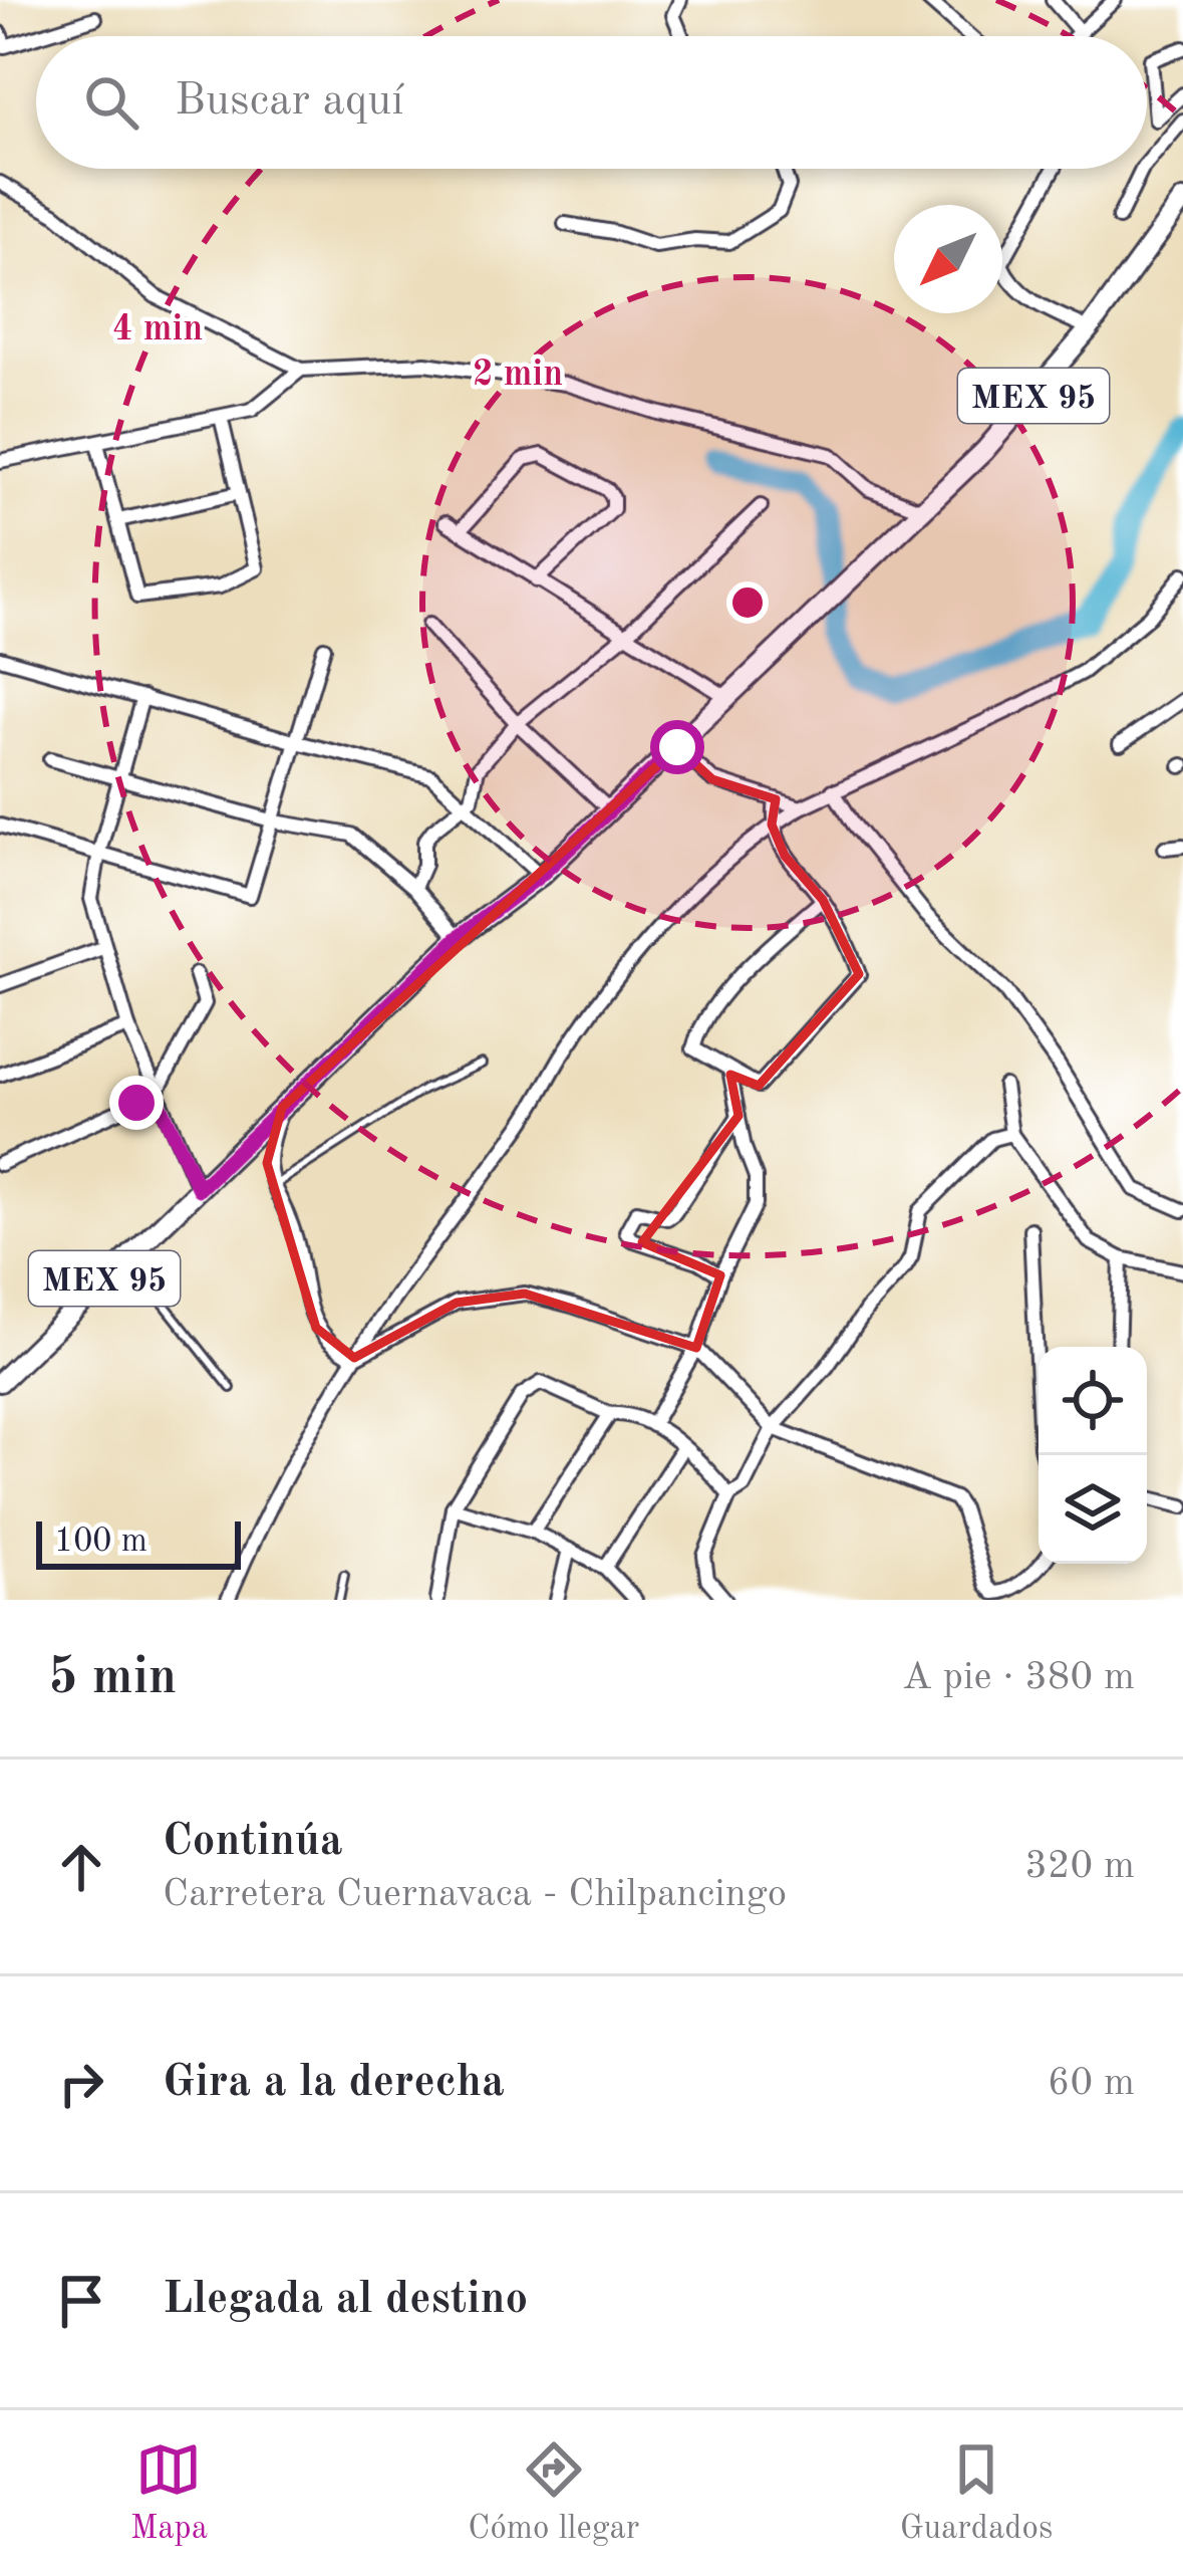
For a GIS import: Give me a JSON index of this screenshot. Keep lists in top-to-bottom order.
{
  "streets": {
    "main road": ["MEX 95"]
  },
  "scale_bar": "100 m",
  "north": "bottom left",
  "page": {
    "search": "Buscar aquí",
    "scale": "100 m",
    "heading": ["5 min", "A pie · 380 m"],
    "list": [
      ["Continúa", "Carretera Cuernavaca - Chilpancingo", "320 m"],
      ["Gira a la derecha", "60 m"],
      "Llegada al destino"
    ],
    "nav": ["Mapa", "Cómo llegar", "Guardados"]
  },
  "rings": ["4 min", "2 min"]
}
